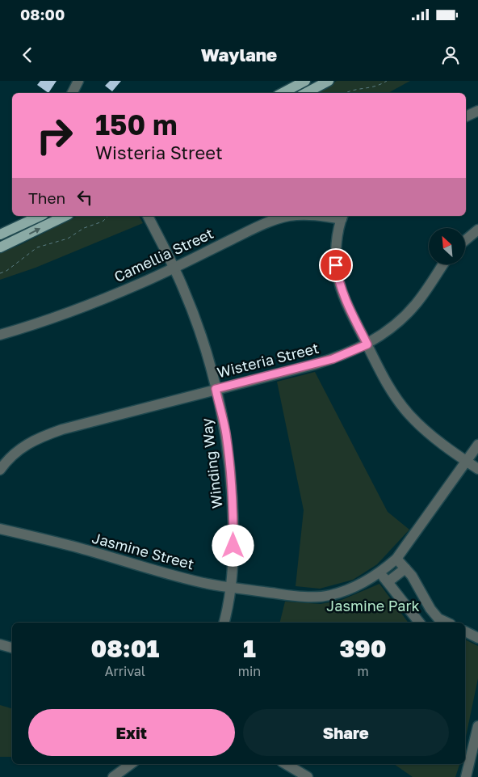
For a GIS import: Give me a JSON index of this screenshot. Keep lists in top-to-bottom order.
{
  "streets": {
    "street": [
      "Camellia Street",
      "Wisteria Street",
      "Winding Way",
      "Jasmine Street"
    ]
  },
  "crossings": [
    ["Camellia Street", "Winding Way"],
    ["Wisteria Street", "Winding Way"],
    ["Winding Way", "Jasmine Street"]
  ],
  "parks": ["Jasmine Park"],
  "north": "top left",
  "page": {
    "status": "08:00",
    "header": "Waylane",
    "turn": ["150 m", "Wisteria Street"],
    "then": "Then",
    "eta": [
      "08:01",
      "Arrival",
      "1",
      "min",
      "390",
      "m"
    ],
    "buttons": ["Exit", "Share"]
  }
}
